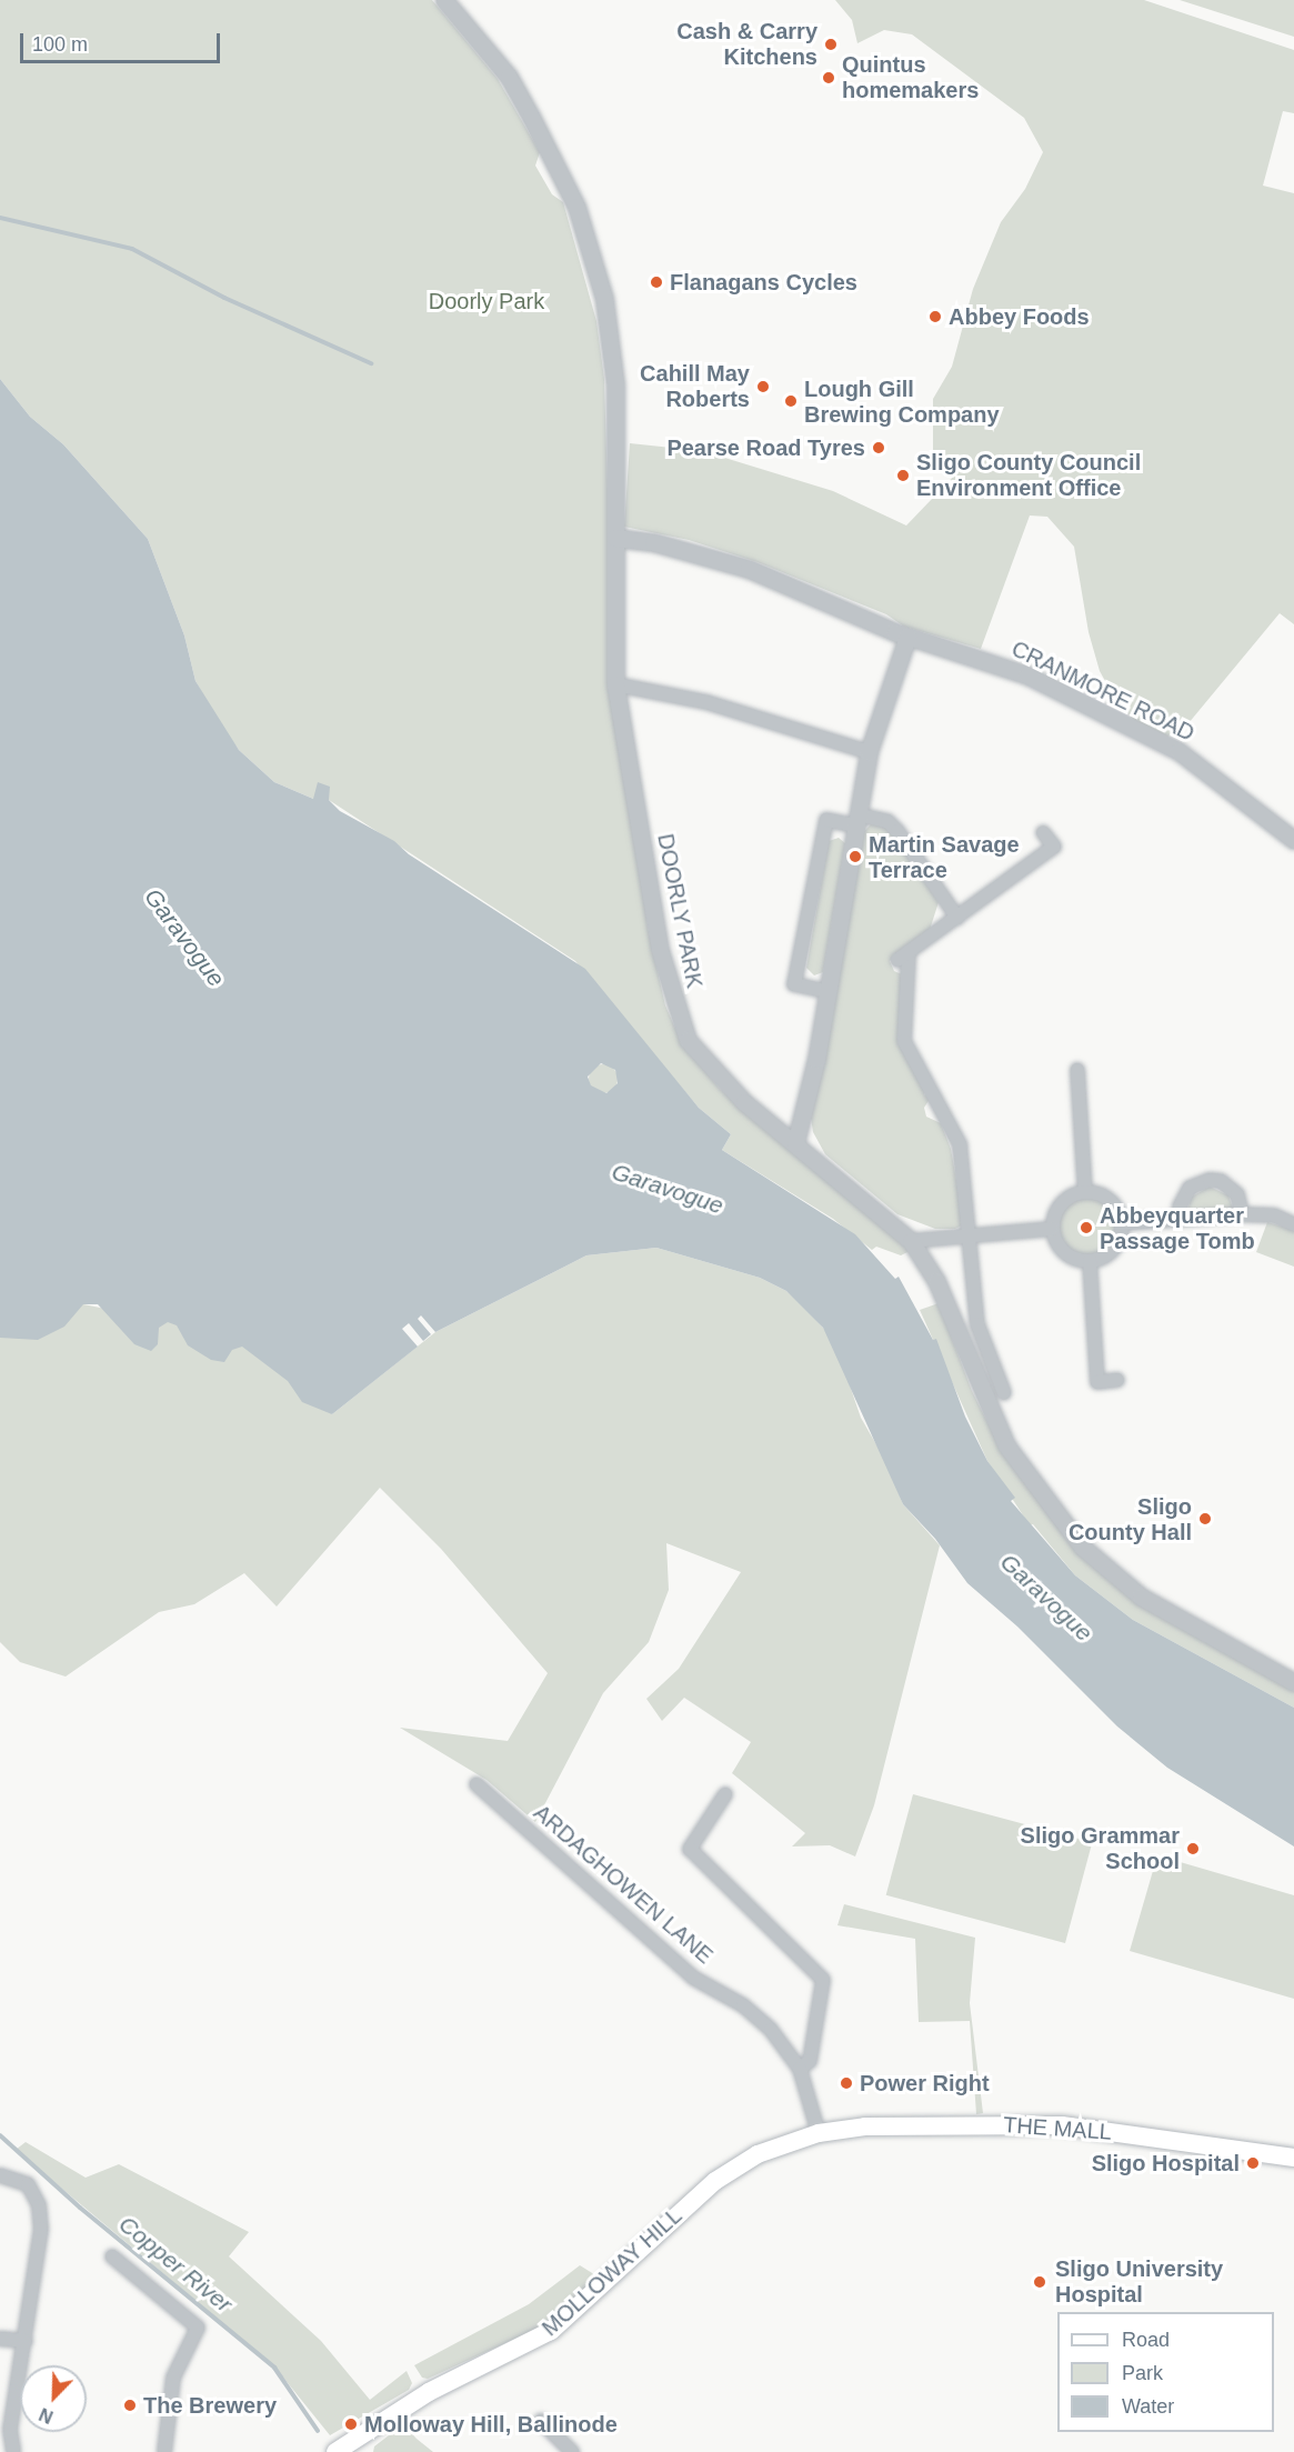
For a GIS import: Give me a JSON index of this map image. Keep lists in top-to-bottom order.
{
  "streets": {
    "main road": ["THE MALL", "MOLLOWAY HILL"],
    "street": ["CRANMORE ROAD", "DOORLY PARK", "ARDAGHOWEN LANE"]
  },
  "crossings": [
    ["ARDAGHOWEN LANE", "THE MALL"],
    ["ARDAGHOWEN LANE", "MOLLOWAY HILL"],
    ["THE MALL", "MOLLOWAY HILL"]
  ],
  "water": ["Garavogue", "Copper River"],
  "parks": ["Doorly Park"],
  "places": [
    "Cash & Carry Kitchens",
    "Quintus homemakers",
    "Flanagans Cycles",
    "Abbey Foods",
    "Cahill May Roberts",
    "Lough Gill Brewing Company",
    "Pearse Road Tyres",
    "Sligo County Council Environment Office",
    "Martin Savage Terrace",
    "Abbeyquarter Passage Tomb",
    "Sligo County Hall",
    "Sligo Grammar School",
    "Power Right",
    "Sligo Hospital",
    "Sligo University Hospital",
    "The Brewery",
    "Molloway Hill, Ballinode"
  ],
  "legend": ["Road", "Park", "Water"],
  "scale_bar": "100 m",
  "north": "bottom left"
}
